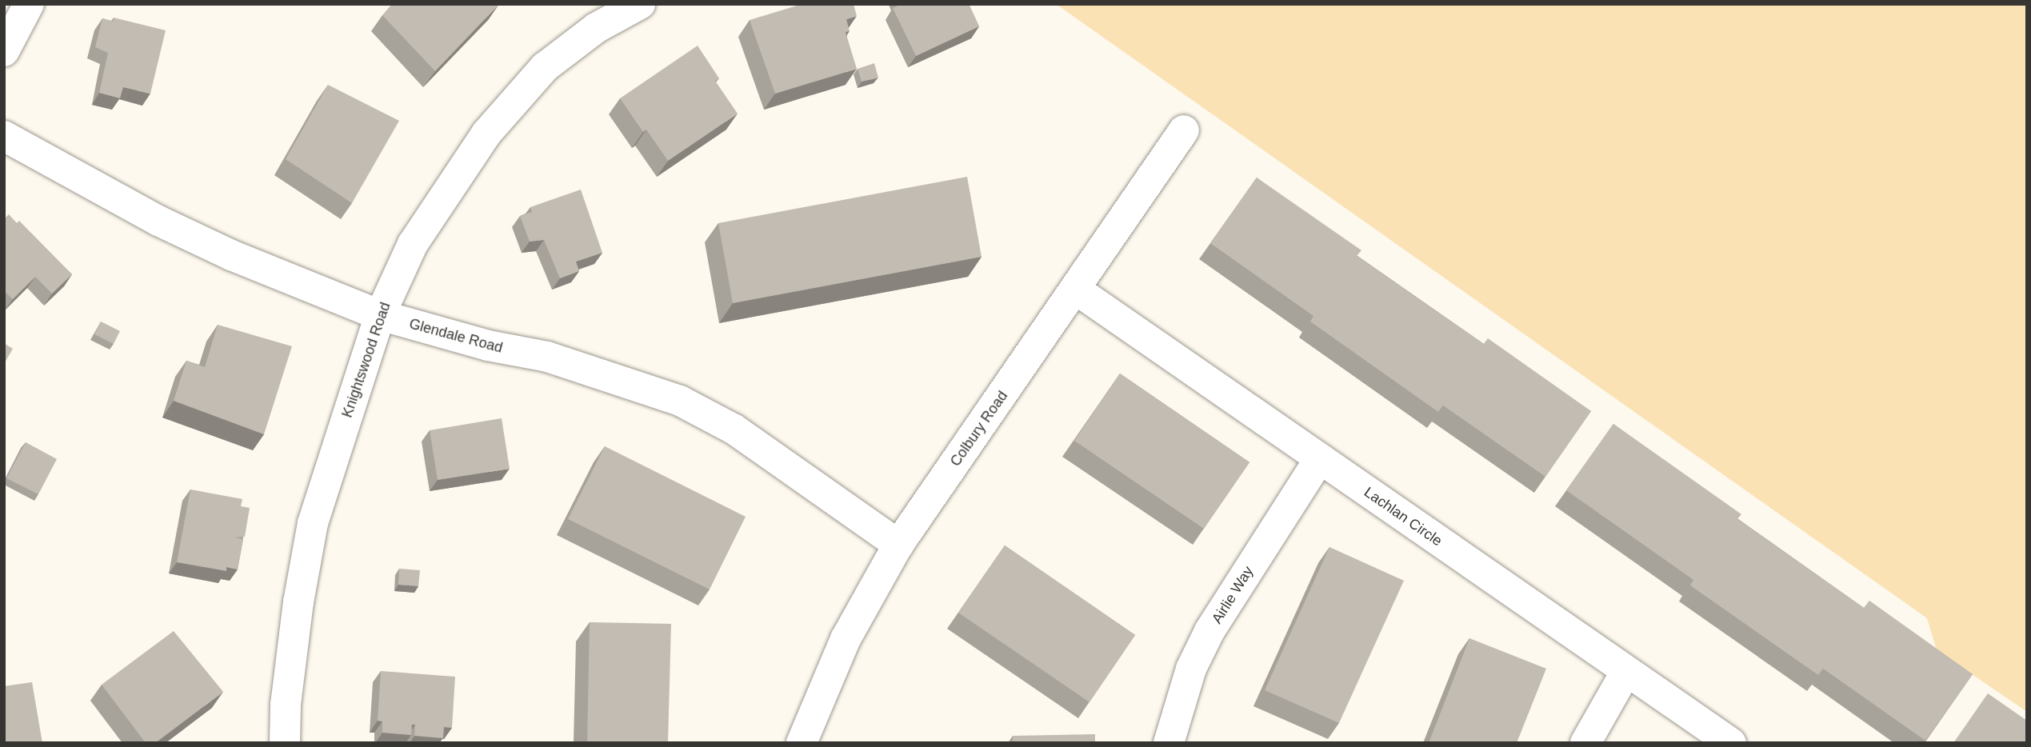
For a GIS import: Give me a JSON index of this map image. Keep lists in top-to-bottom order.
{
  "streets": {
    "street": [
      "Glendale Road",
      "Knightswood Road",
      "Colbury Road",
      "Lachlan Circle",
      "Airlie Way"
    ]
  },
  "crossings": [
    ["Glendale Road", "Knightswood Road"],
    ["Glendale Road", "Colbury Road"],
    ["Colbury Road", "Lachlan Circle"],
    ["Lachlan Circle", "Airlie Way"]
  ]
}
